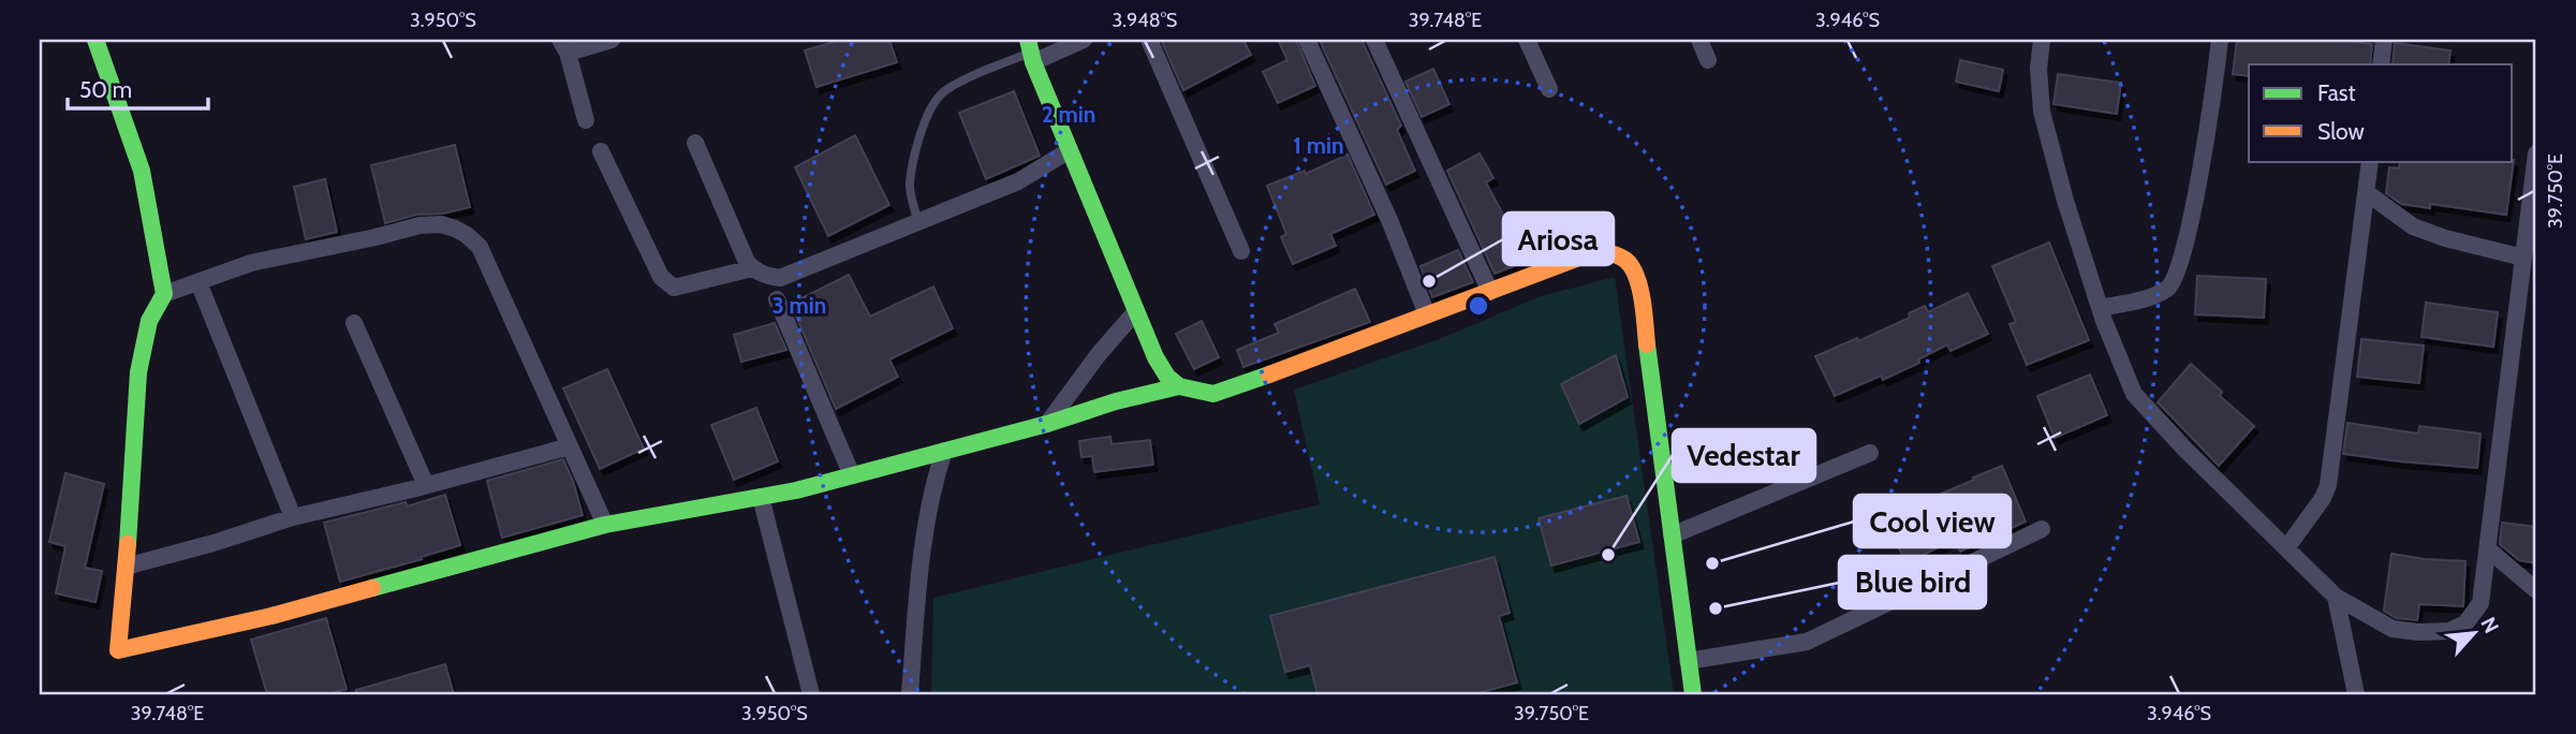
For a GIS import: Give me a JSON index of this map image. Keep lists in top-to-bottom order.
{
  "places": [
    "Ariosa",
    "Vedestar",
    "Cool view",
    "Blue bird"
  ],
  "legend": ["Fast", "Slow"],
  "scale_bar": "50 m",
  "north": "top right",
  "coordinates": [
    "3.950°S",
    "3.948°S",
    "39.748°E",
    "3.946°S",
    "39.750°E"
  ],
  "rings": ["2 min", "1 min", "3 min"]
}
